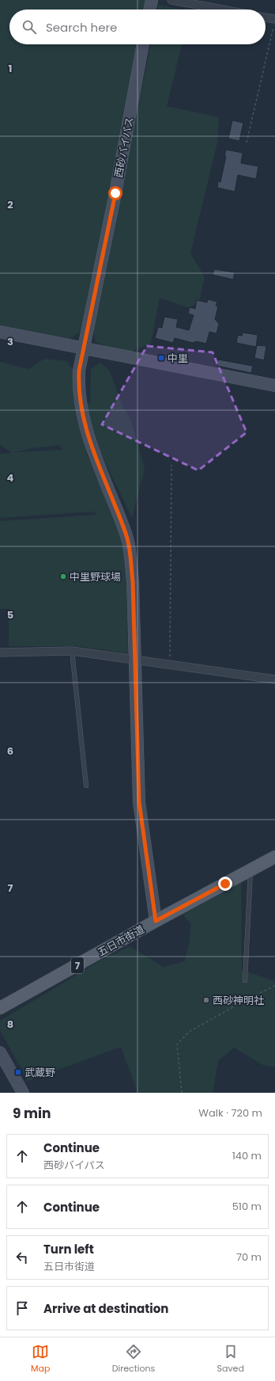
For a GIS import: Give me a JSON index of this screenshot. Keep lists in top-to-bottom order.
{
  "streets": {
    "main road": ["五日市街道", "7"],
    "street": ["西砂バイパス"]
  },
  "crossings": [
    ["西砂バイパス", "五日市街道"]
  ],
  "places": {
    "transit": ["中里", "武蔵野"],
    "other": ["中里野球場", "西砂神明社"]
  },
  "page": {
    "search": "Search here",
    "heading": ["9 min", "Walk · 720 m"],
    "list": [
      ["Continue", "西砂バイパス", "140 m"],
      ["Continue", "510 m"],
      ["Turn left", "五日市街道", "70 m"],
      "Arrive at destination"
    ],
    "nav": ["Map", "Directions", "Saved"]
  },
  "grid": {
    "rows": [
      "1",
      "2",
      "3",
      "4",
      "5",
      "6",
      "7",
      "8"
    ]
  }
}
